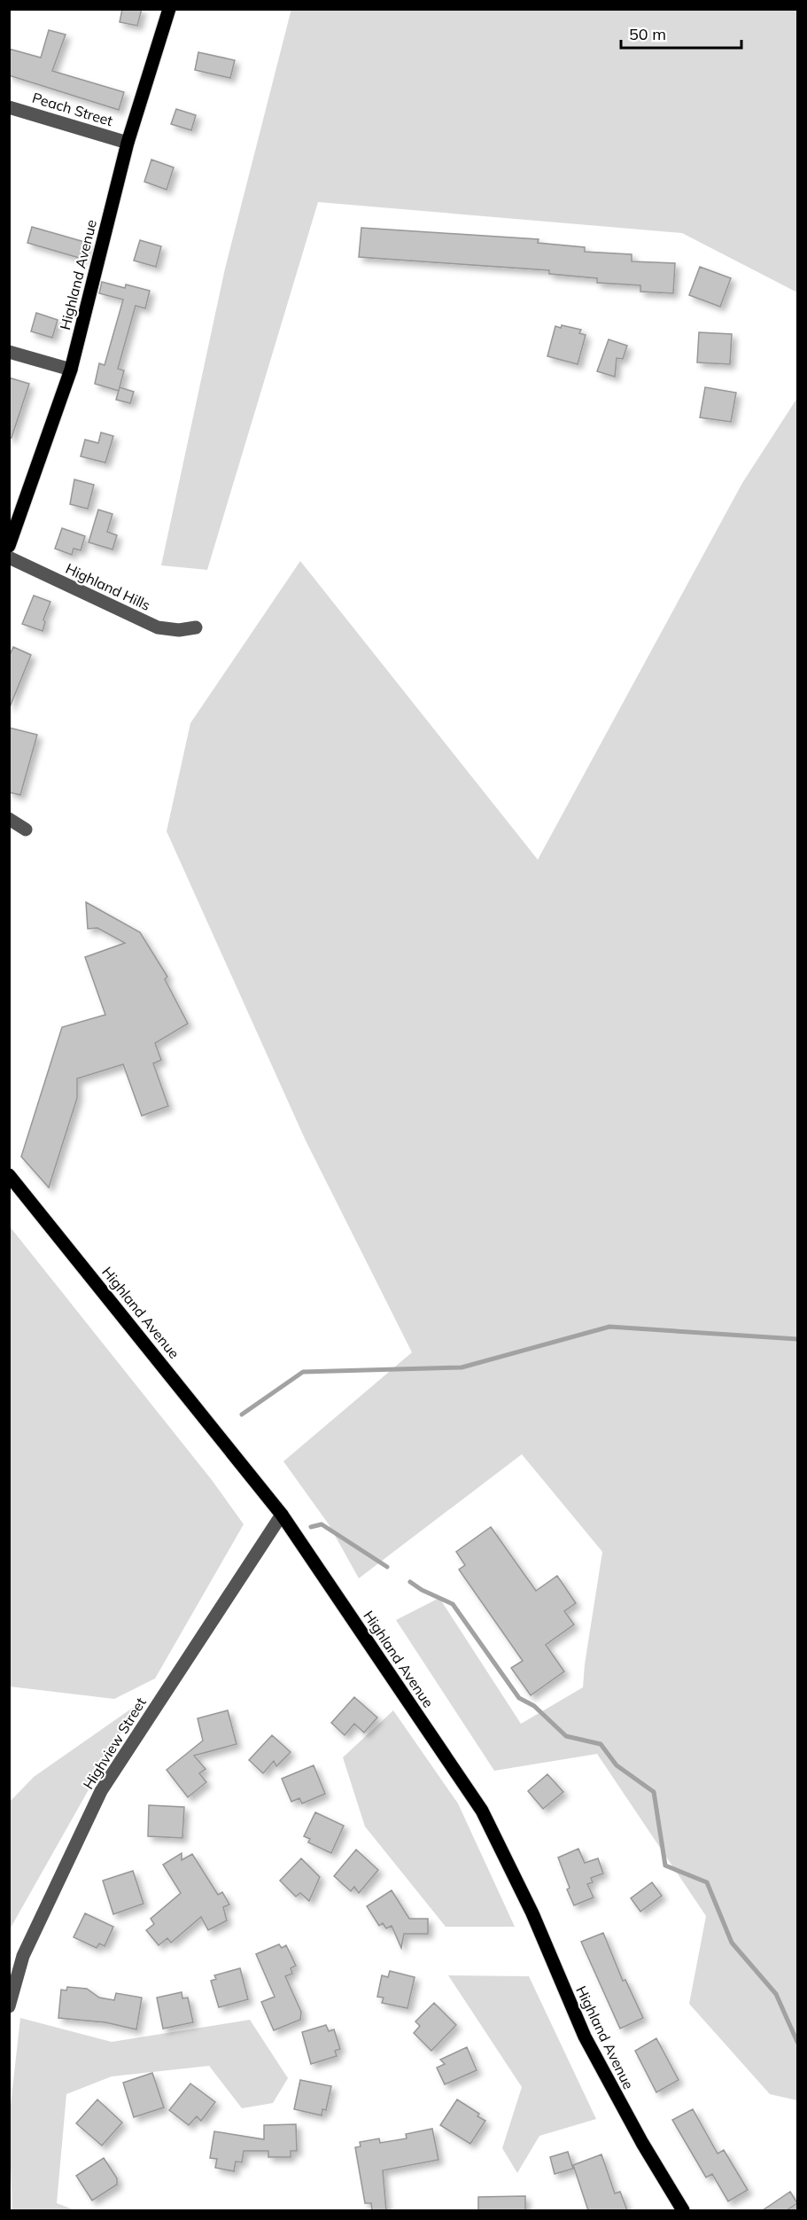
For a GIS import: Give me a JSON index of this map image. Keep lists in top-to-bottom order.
{
  "streets": {
    "main road": ["Highland Avenue"],
    "street": ["Peach Street", "Highland Hills", "Highview Street"]
  },
  "crossings": [
    ["Peach Street", "Highland Avenue"],
    ["Highland Avenue", "Highview Street"]
  ],
  "scale_bar": "50 m"
}
